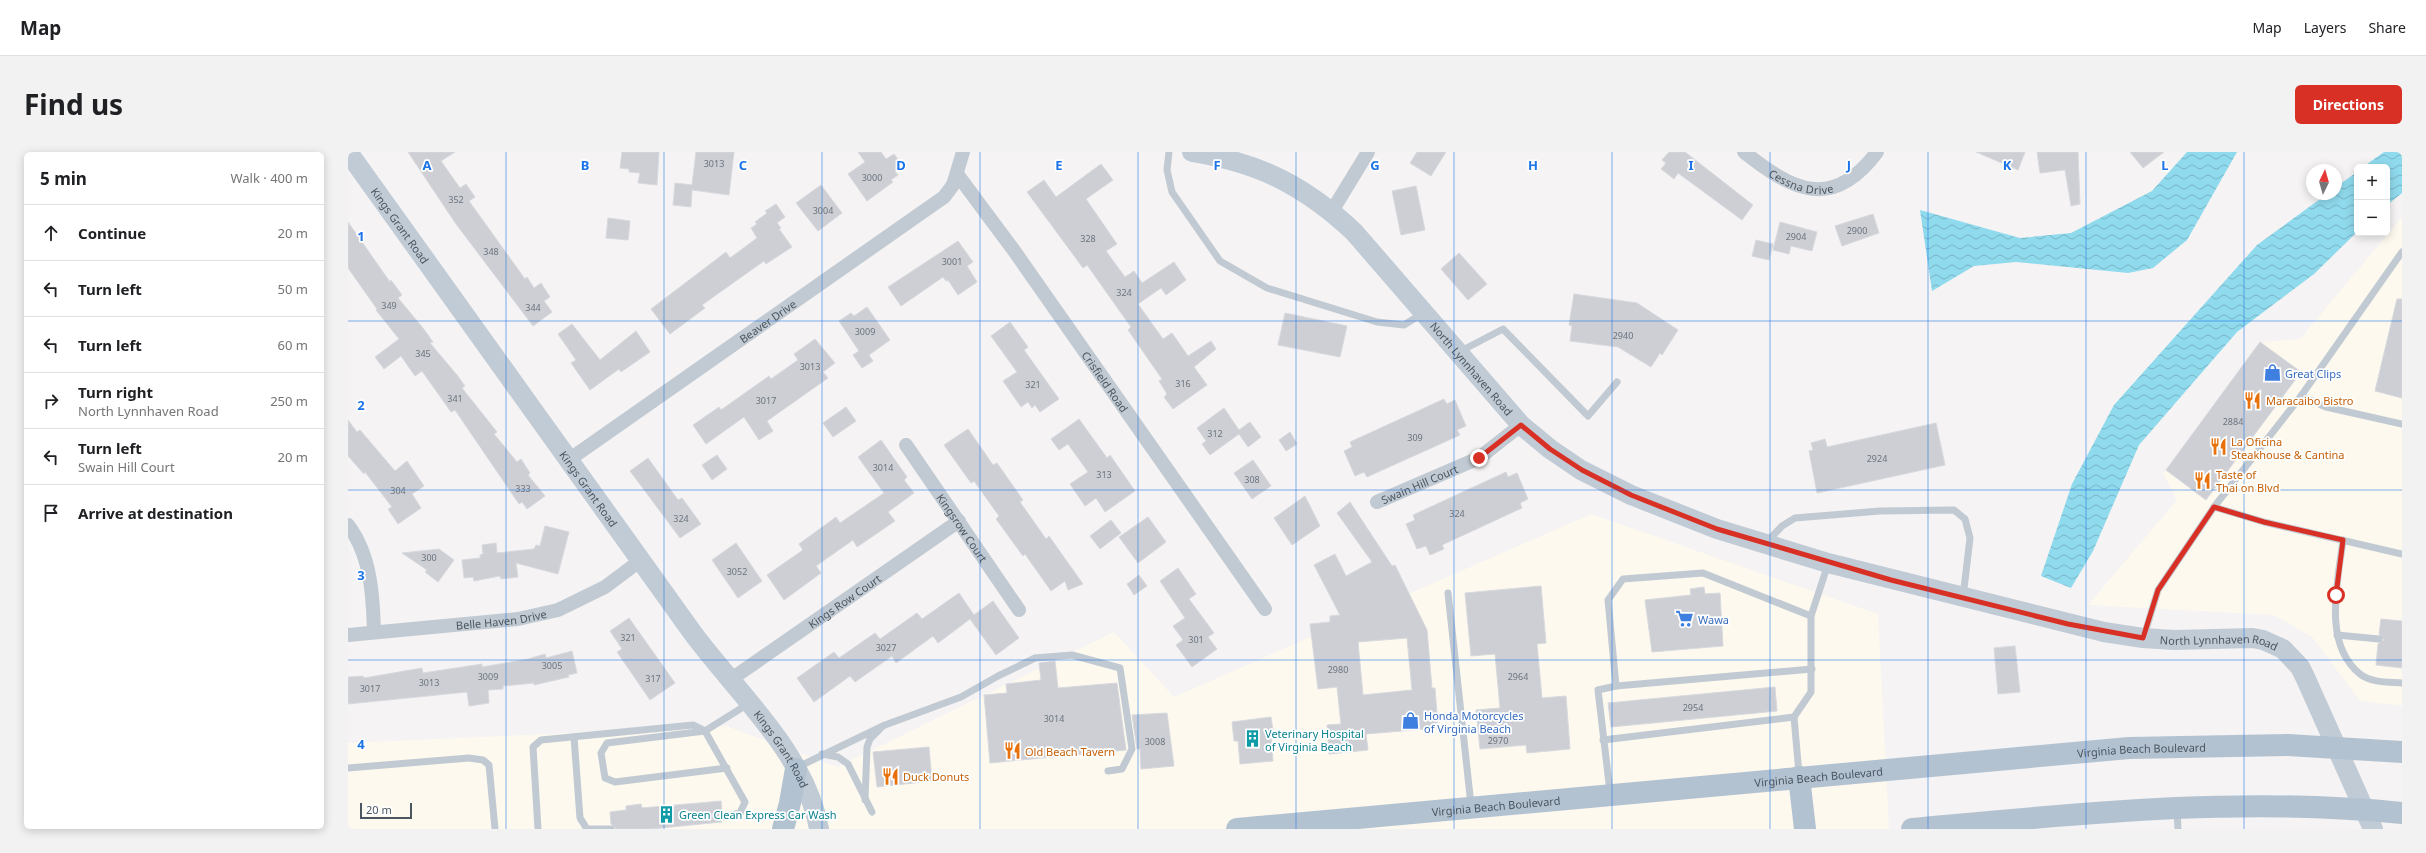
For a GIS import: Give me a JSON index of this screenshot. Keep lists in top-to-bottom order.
{
  "streets": {
    "main road": ["Virginia Beach Boulevard"],
    "street": [
      "Cessna Drive",
      "Kings Grant Road",
      "Beaver Drive",
      "North Lynnhaven Road",
      "Crisfield Road",
      "Swain Hill Court",
      "Kingsrow Court",
      "Kings Row Court",
      "Belle Haven Drive"
    ]
  },
  "crossings": [
    ["Kings Grant Road", "Beaver Drive"],
    ["Kings Grant Road", "Kings Row Court"],
    ["Kings Grant Road", "Belle Haven Drive"],
    ["Beaver Drive", "Crisfield Road"],
    ["North Lynnhaven Road", "Swain Hill Court"],
    ["North Lynnhaven Road", "Virginia Beach Boulevard"],
    ["Kingsrow Court", "Kings Row Court"]
  ],
  "places": {
    "shop": ["Great Clips", "Honda Motorcycles of Virginia Beach"],
    "restaurant": [
      "Maracaibo Bistro",
      "La Oficina Steakhouse & Cantina",
      "Taste of Thai on Blvd",
      "Old Beach Tavern",
      "Duck Donuts"
    ],
    "supermarket": ["Wawa"],
    "building": ["Veterinary Hospital of Virginia Beach", "Green Clean Express Car Wash"]
  },
  "house_numbers": [
    "3013",
    "3000",
    "352",
    "3004",
    "2900",
    "2904",
    "328",
    "348",
    "3001",
    "324",
    "349",
    "344",
    "3009",
    "2940",
    "345",
    "3013",
    "316",
    "321",
    "341",
    "3017",
    "2884",
    "312",
    "309",
    "2924",
    "3014",
    "313",
    "308",
    "333",
    "304",
    "324",
    "324",
    "300",
    "3052",
    "321",
    "301",
    "3027",
    "3005",
    "2980",
    "3009",
    "2964",
    "317",
    "3013",
    "3017",
    "2954",
    "3014",
    "2970",
    "3008"
  ],
  "scale_bar": "20 m",
  "north": "top",
  "page": {
    "header": "Map",
    "nav": ["Map", "Layers", "Share"],
    "title": "Find us",
    "buttons": "Directions",
    "heading": ["5 min", "Walk · 400 m"],
    "map_buttons": ["+", "−"],
    "list": [
      ["Continue", "20 m"],
      ["Turn left", "50 m"],
      ["Turn left", "60 m"],
      ["Turn right", "North Lynnhaven Road", "250 m"],
      ["Turn left", "Swain Hill Court", "20 m"],
      "Arrive at destination"
    ],
    "scale": "20 m"
  },
  "grid": {
    "columns": [
      "A",
      "B",
      "C",
      "D",
      "E",
      "F",
      "G",
      "H",
      "I",
      "J",
      "K",
      "L"
    ],
    "rows": [
      "1",
      "2",
      "3",
      "4"
    ]
  }
}
